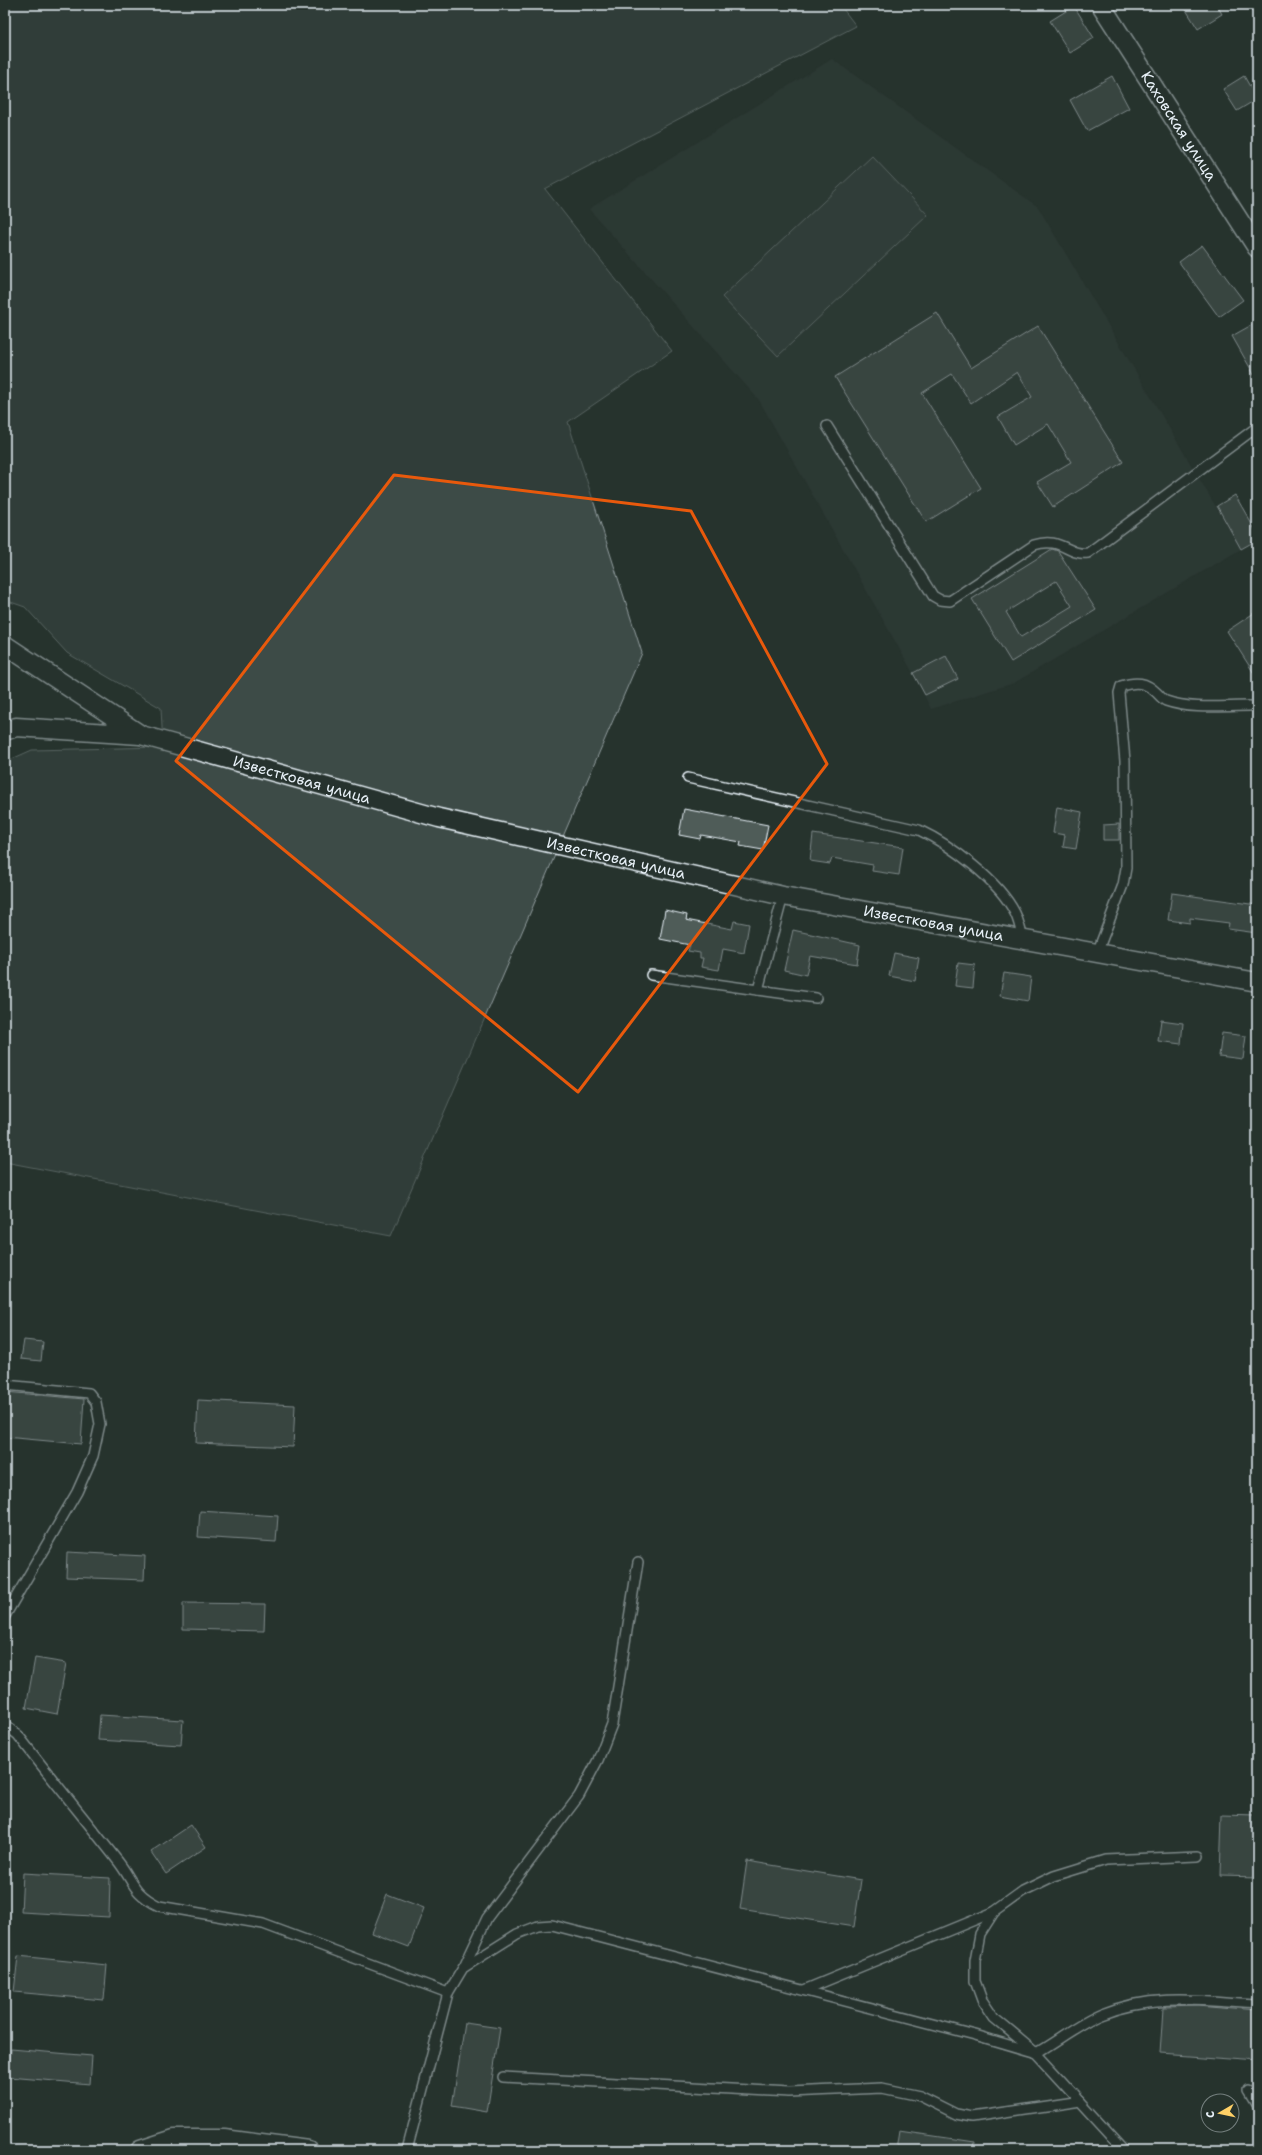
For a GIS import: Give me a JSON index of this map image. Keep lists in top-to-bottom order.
{
  "streets": {
    "street": ["Каховская улица", "Известковая улица"]
  },
  "north": "left"
}
